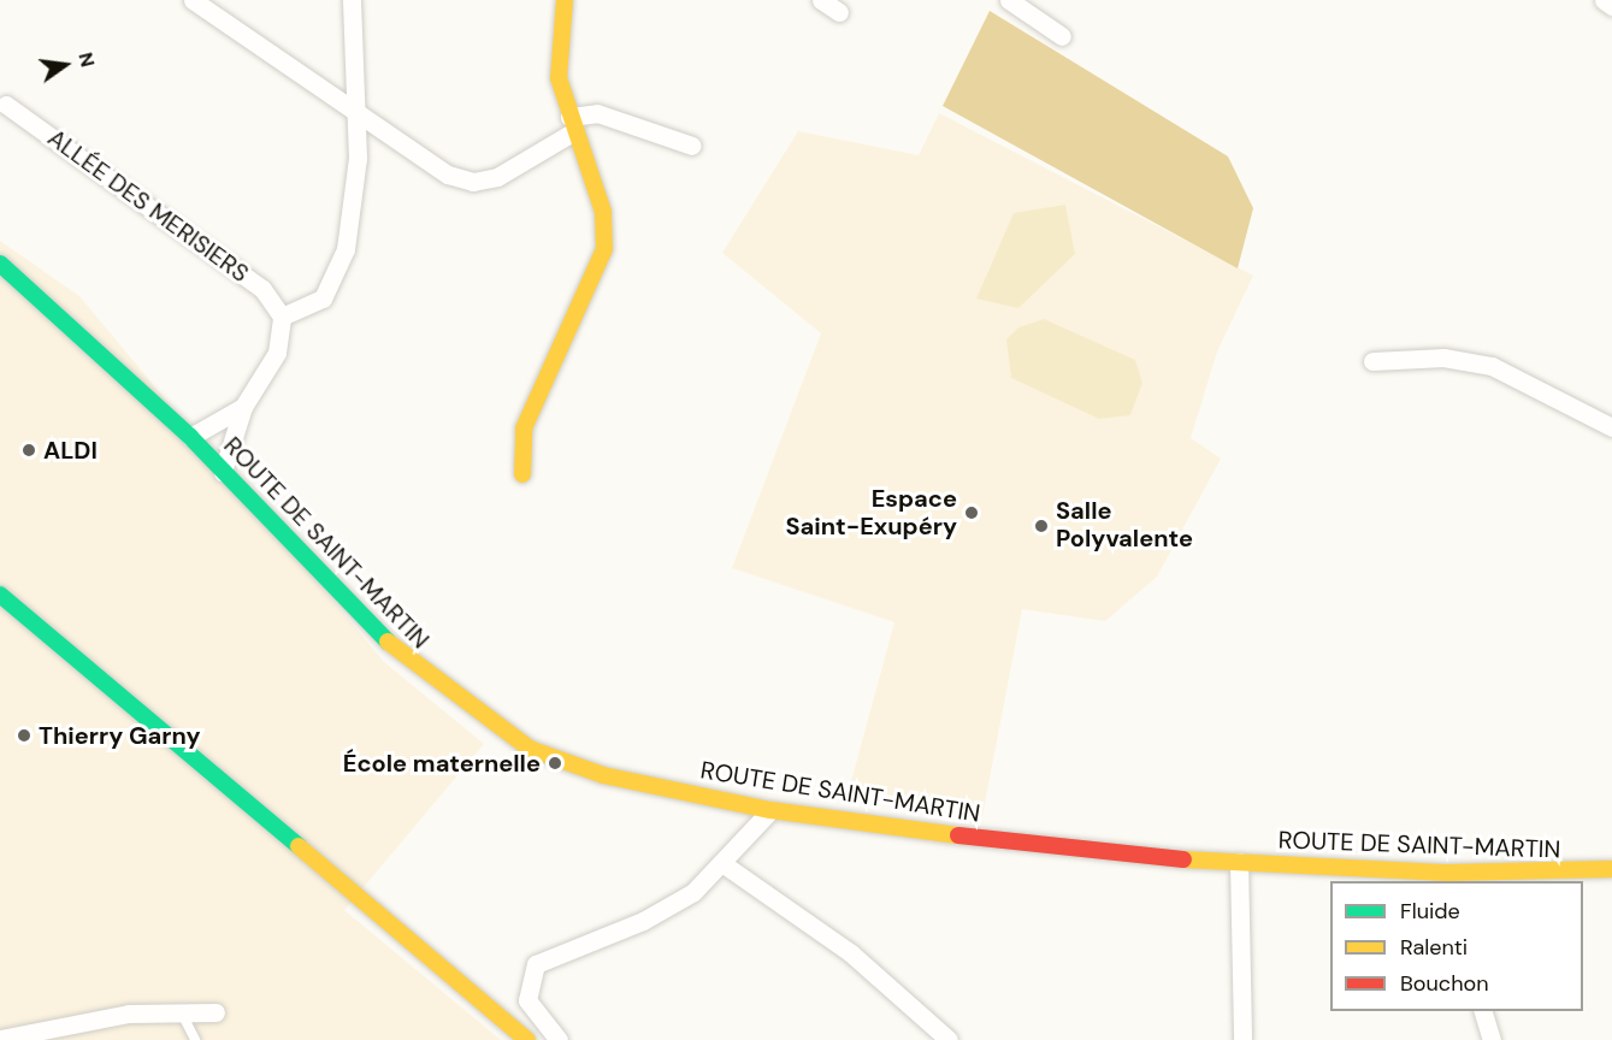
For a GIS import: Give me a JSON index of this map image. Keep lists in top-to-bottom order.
{
  "streets": {
    "street": ["ALLÉE DES MERISIERS", "ROUTE DE SAINT-MARTIN"]
  },
  "places": [
    "ALDI",
    "Espace Saint-Exupéry",
    "Salle Polyvalente",
    "Thierry Garny",
    "École maternelle"
  ],
  "legend": ["Fluide", "Ralenti", "Bouchon"],
  "north": "right"
}
